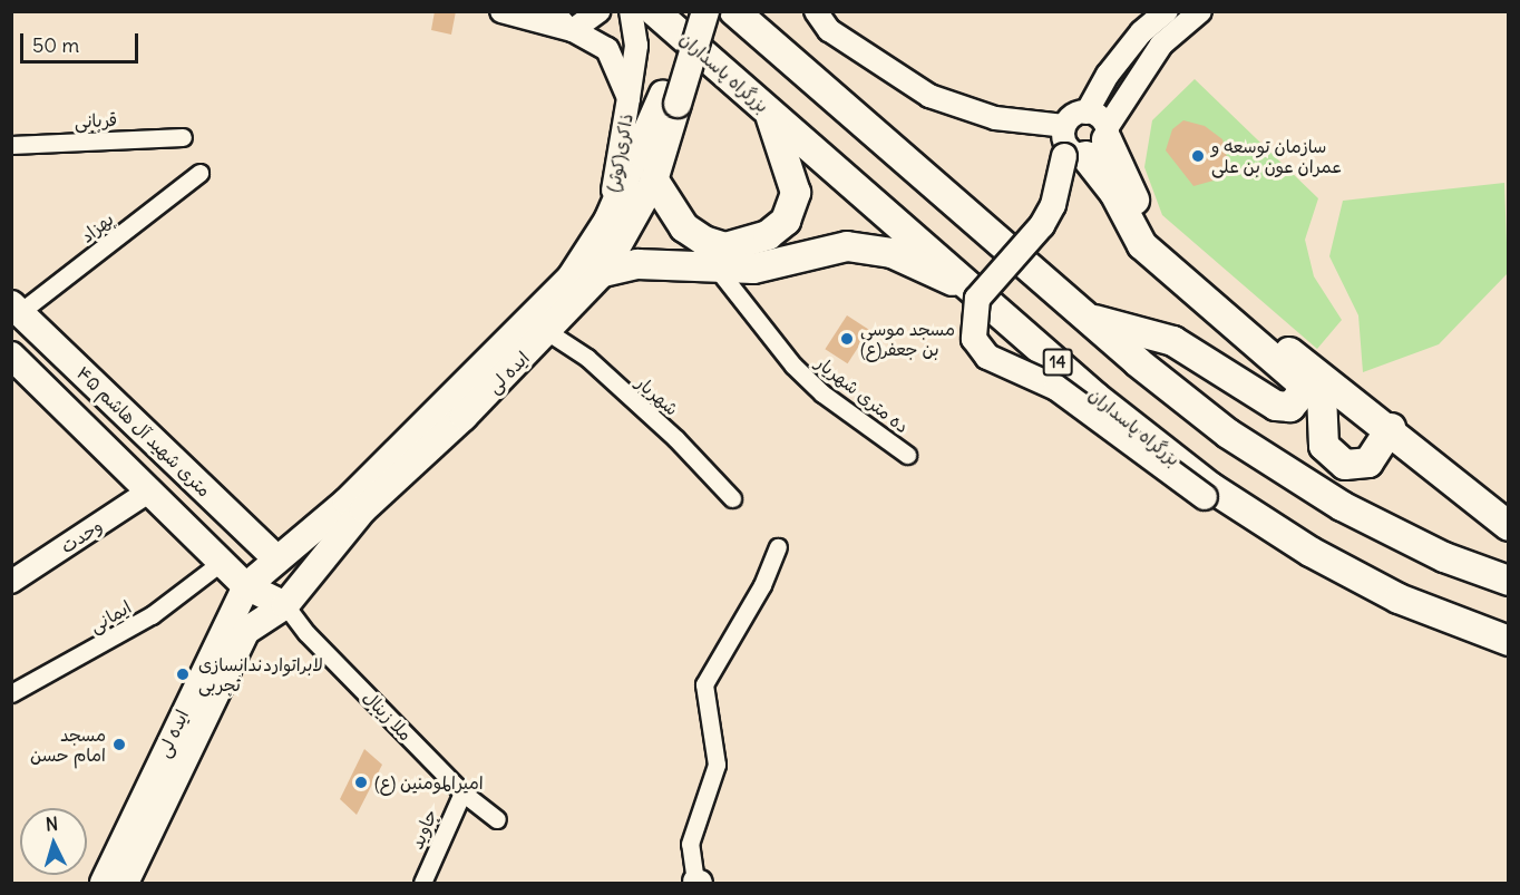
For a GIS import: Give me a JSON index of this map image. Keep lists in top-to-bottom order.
{
  "streets": {
    "highway": ["بزرگراه پاسداران", "14"],
    "main road": ["ایده لی", "۴۵ متری شهید آل هاشم", "ایده لى"],
    "street": [
      "قربانی",
      "ذاکری(کوثر)",
      "بهزاد",
      "ده متری شهریار",
      "شهریار",
      "وحدت",
      "ایمانی",
      "ملا زینال",
      "جاوید"
    ]
  },
  "crossings": [
    ["ذاکری(کوثر)", "ایده لی"],
    ["بهزاد", "۴۵ متری شهید آل هاشم"],
    ["ایده لی", "شهریار"],
    ["ایده لی", "۴۵ متری شهید آل هاشم"],
    ["ایده لی", "ملا زینال"],
    ["ایده لی", "ایده لى"],
    ["۴۵ متری شهید آل هاشم", "وحدت"],
    ["۴۵ متری شهید آل هاشم", "ایمانی"],
    ["۴۵ متری شهید آل هاشم", "ملا زینال"],
    ["۴۵ متری شهید آل هاشم", "ایده لى"],
    ["ملا زینال", "ایده لى"],
    ["ملا زینال", "جاوید"]
  ],
  "places": [
    "سازمان توسعه و عمران عون بن علی",
    "مسجد موسی بن جعفر(ع)",
    "لابراتواردندانسازی تجربی",
    "مسجد امام حسن",
    "امیرالمومنین (ع)"
  ],
  "scale_bar": "50 m",
  "north": "top"
}
